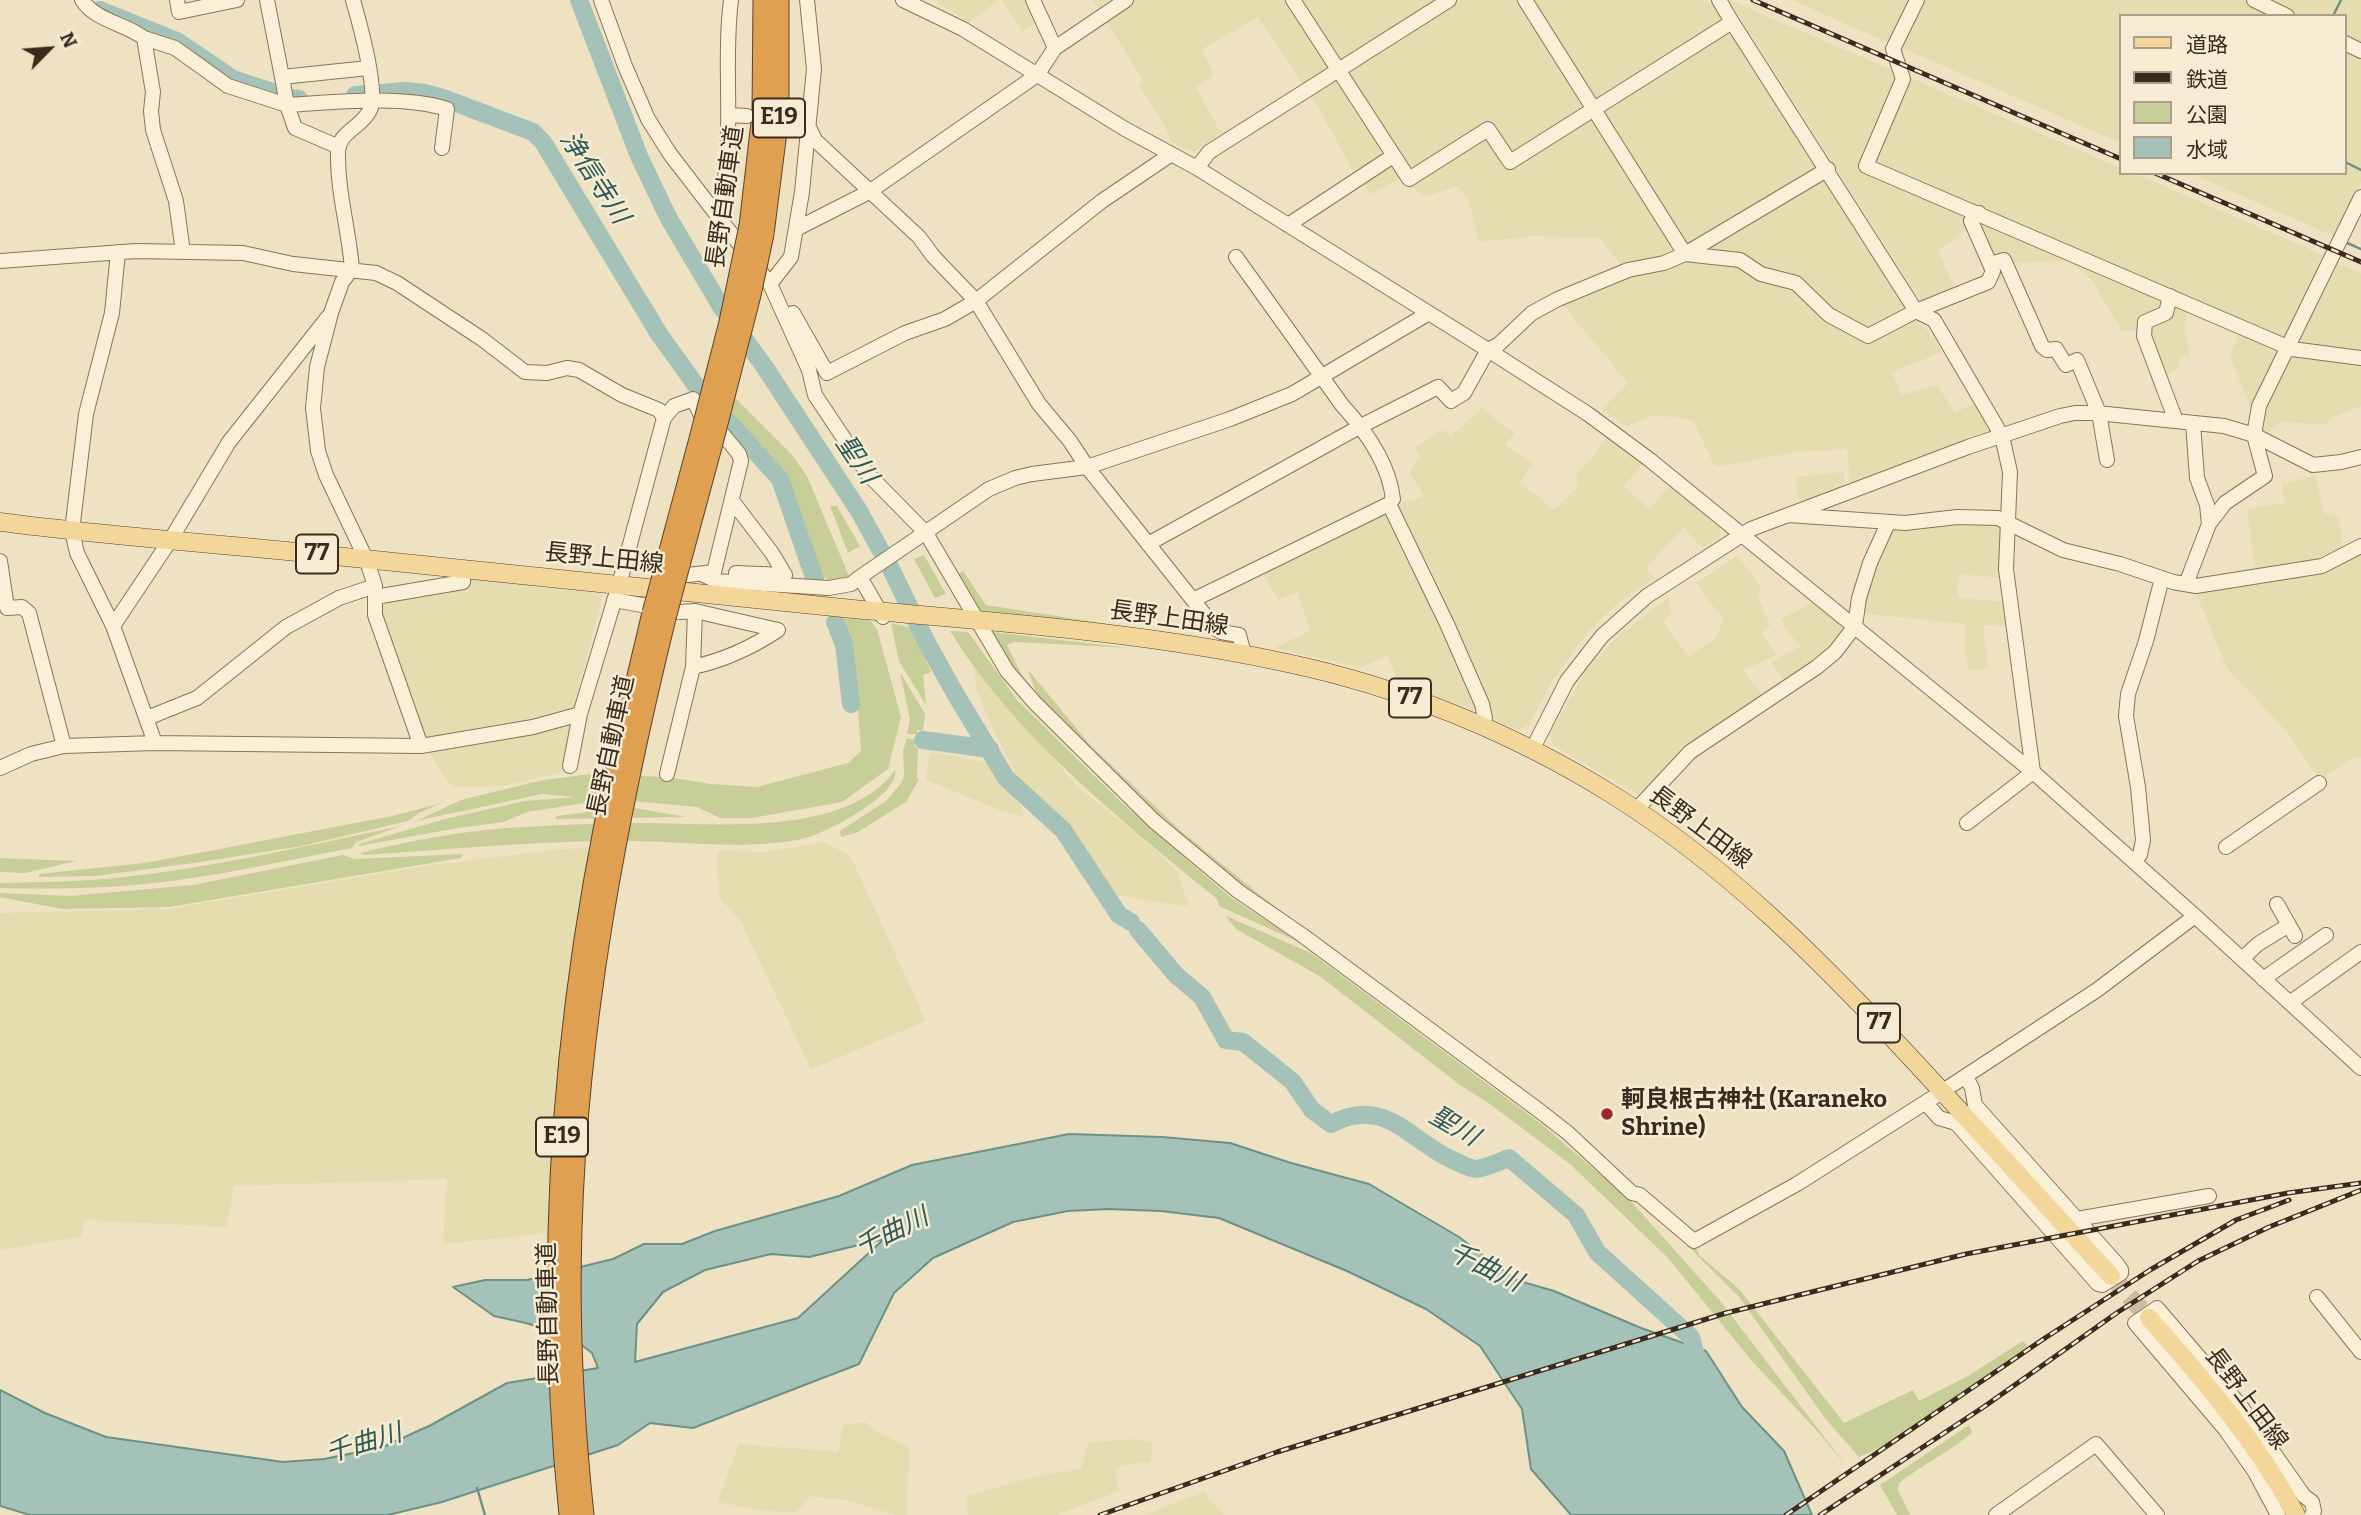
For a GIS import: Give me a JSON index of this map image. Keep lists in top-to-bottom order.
{
  "streets": {
    "highway": ["E19", "長野自動車道"],
    "main road": ["77", "長野上田線"]
  },
  "water": ["浄信寺川", "聖川", "千曲川"],
  "places": ["軻良根古神社 (Karaneko Shrine)"],
  "legend": [
    "道路",
    "鉄道",
    "公園",
    "水域"
  ],
  "north": "top right"
}
